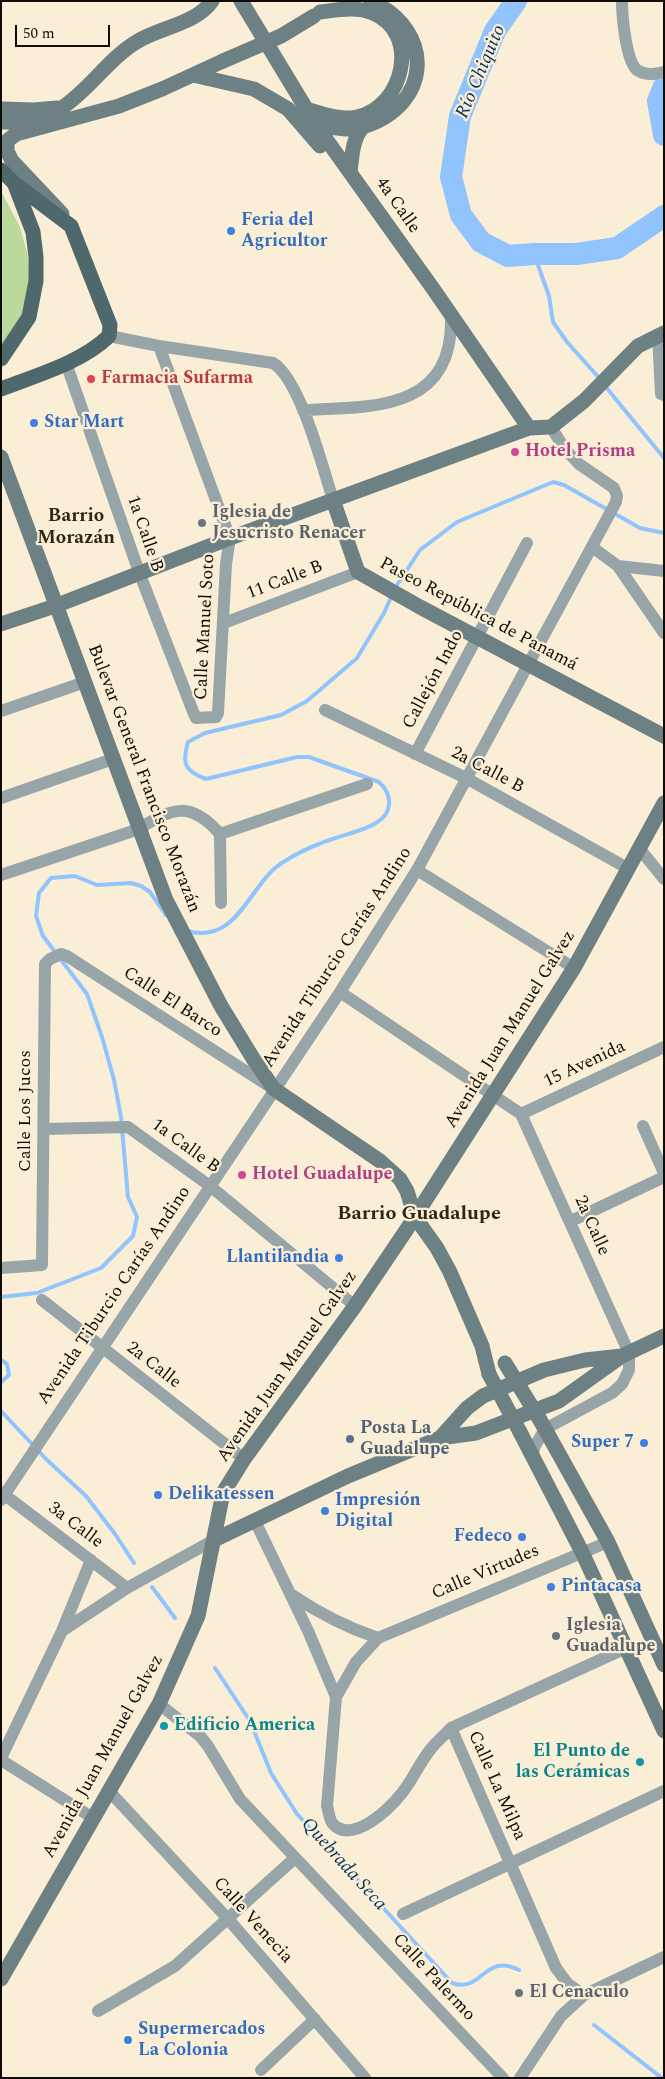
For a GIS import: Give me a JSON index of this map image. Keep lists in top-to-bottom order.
{
  "streets": {
    "street": [
      "4a Calle",
      "1a Calle B",
      "11 Calle B",
      "Paseo República de Panamá",
      "Calle Manuel Soto",
      "Callejón Indo",
      "2a Calle B",
      "Bulevar General Francisco Morazán",
      "Avenida Tiburcio Carías Andino",
      "Calle El Barco",
      "Avenida Juan Manuel Galvez",
      "15 Avenida",
      "Calle Los Jucos",
      "2a Calle",
      "3a Calle",
      "Calle Virtudes",
      "Calle La Milpa",
      "Calle Venecia",
      "Calle Palermo"
    ]
  },
  "crossings": [
    ["1a Calle B", "Calle Manuel Soto"],
    ["1a Calle B", "Avenida Tiburcio Carías Andino"],
    ["1a Calle B", "Avenida Juan Manuel Galvez"],
    ["1a Calle B", "Calle Los Jucos"],
    ["11 Calle B", "Paseo República de Panamá"],
    ["11 Calle B", "Calle Manuel Soto"],
    ["Paseo República de Panamá", "Calle Manuel Soto"],
    ["Paseo República de Panamá", "Callejón Indo"],
    ["Paseo República de Panamá", "Avenida Tiburcio Carías Andino"],
    ["Callejón Indo", "2a Calle B"],
    ["2a Calle B", "Avenida Tiburcio Carías Andino"],
    ["2a Calle B", "Avenida Juan Manuel Galvez"],
    ["Bulevar General Francisco Morazán", "Avenida Tiburcio Carías Andino"],
    ["Bulevar General Francisco Morazán", "Calle El Barco"],
    ["Bulevar General Francisco Morazán", "Avenida Juan Manuel Galvez"],
    ["Bulevar General Francisco Morazán", "Calle Virtudes"],
    ["Avenida Tiburcio Carías Andino", "Calle El Barco"],
    ["Avenida Tiburcio Carías Andino", "2a Calle"],
    ["Avenida Tiburcio Carías Andino", "3a Calle"],
    ["Calle El Barco", "Calle Los Jucos"],
    ["Avenida Juan Manuel Galvez", "2a Calle"],
    ["Avenida Juan Manuel Galvez", "Calle Venecia"],
    ["Avenida Juan Manuel Galvez", "Calle Palermo"],
    ["15 Avenida", "2a Calle"],
    ["Calle Virtudes", "Calle La Milpa"]
  ],
  "districts": ["Barrio Morazán", "Barrio Guadalupe"],
  "water": ["Río Chiquito", "Quebrada Seca"],
  "places": [
    "Feria del Agricultor",
    "Farmacia Sufarma",
    "Star Mart",
    "Hotel Prisma",
    "Iglesia de Jesucristo Renacer",
    "Hotel Guadalupe",
    "Llantilandia",
    "Posta La Guadalupe",
    "Super 7",
    "Delikatessen",
    "Impresión Digital",
    "Fedeco",
    "Pintacasa",
    "Iglesia Guadalupe",
    "Edificio America",
    "El Punto de las Cerámicas",
    "El Cenaculo",
    "Supermercados La Colonia"
  ],
  "scale_bar": "50 m"
}
